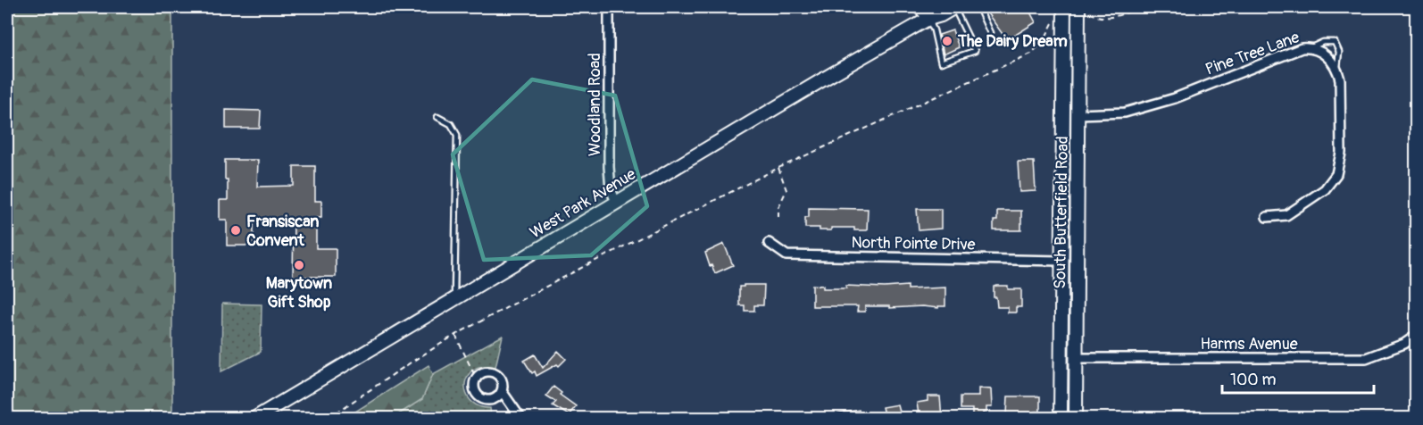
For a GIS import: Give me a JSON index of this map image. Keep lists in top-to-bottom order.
{
  "streets": {
    "main road": ["West Park Avenue", "South Butterfield Road"],
    "street": [
      "Pine Tree Lane",
      "Woodland Road",
      "North Pointe Drive",
      "Harms Avenue"
    ]
  },
  "crossings": [
    ["Pine Tree Lane", "South Butterfield Road"],
    ["Woodland Road", "West Park Avenue"],
    ["South Butterfield Road", "North Pointe Drive"],
    ["South Butterfield Road", "Harms Avenue"]
  ],
  "places": ["The Dairy Dream", "Fransiscan Convent", "Marytown Gift Shop"],
  "scale_bar": "100 m"
}
